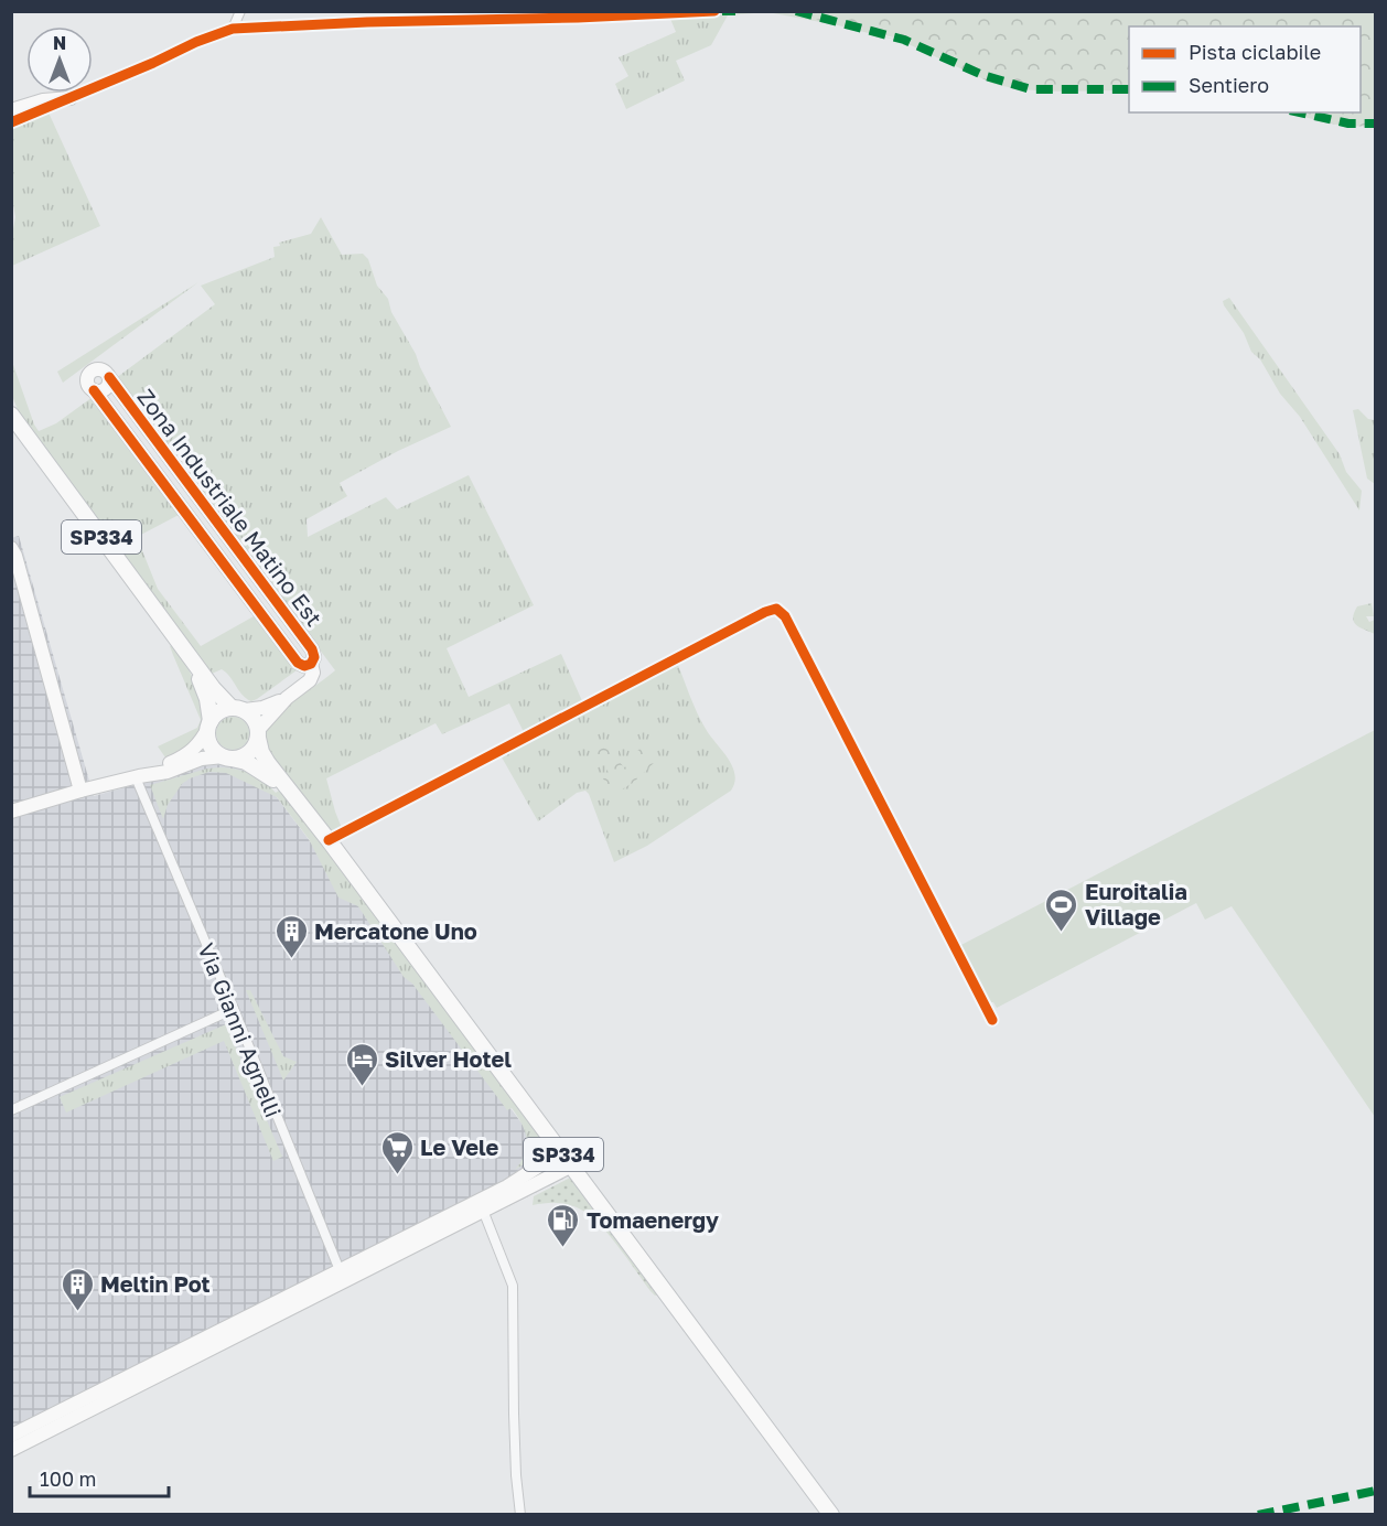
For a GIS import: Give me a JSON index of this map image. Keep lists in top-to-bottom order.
{
  "streets": {
    "main road": ["SP334"],
    "street": ["Zona Industriale Matino Est", "Via Gianni Agnelli"]
  },
  "places": {
    "sports": ["Euroitalia Village"],
    "building": ["Mercatone Uno", "Meltin Pot"],
    "hotel": ["Silver Hotel"],
    "supermarket": ["Le Vele"],
    "fuel station": ["Tomaenergy"]
  },
  "legend": ["Pista ciclabile", "Sentiero"],
  "scale_bar": "100 m",
  "north": "top"
}
